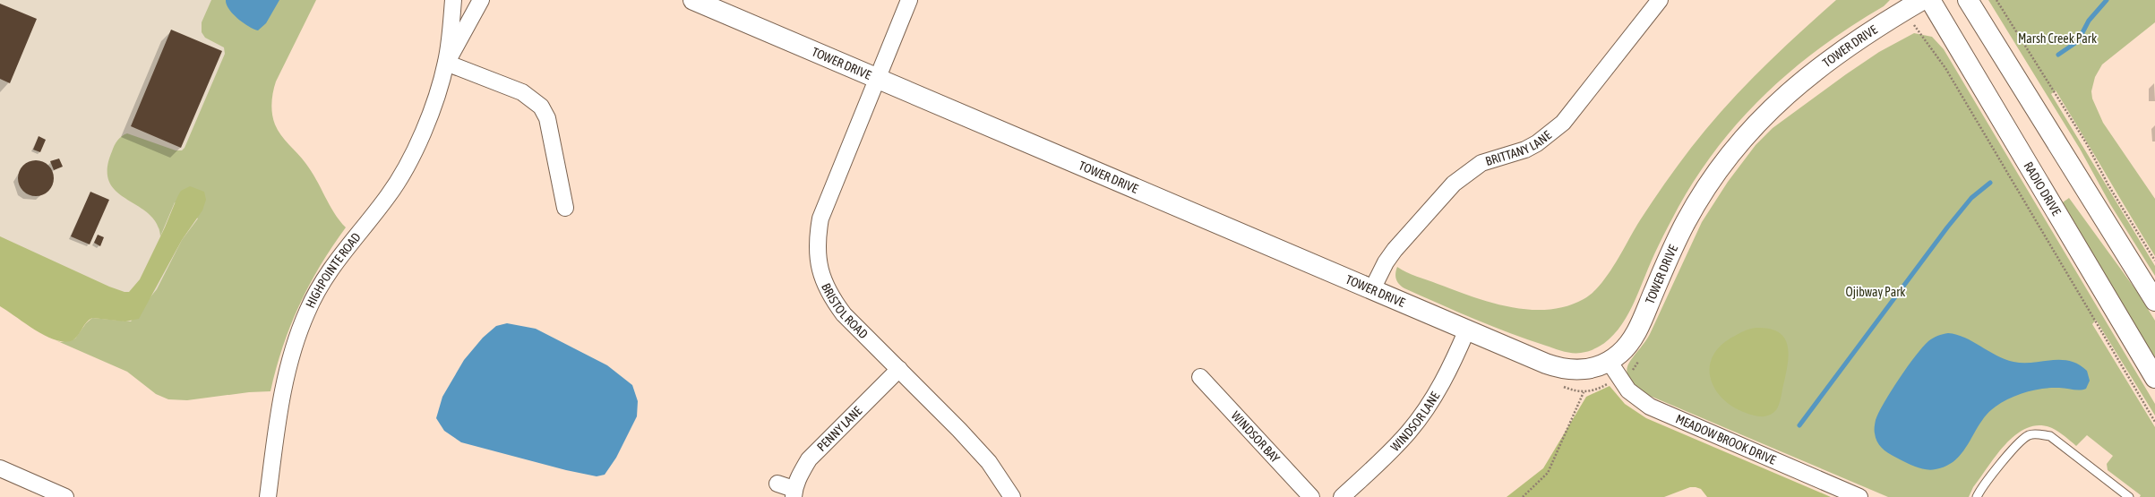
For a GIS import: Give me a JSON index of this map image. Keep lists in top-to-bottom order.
{
  "streets": {
    "street": [
      "TOWER DRIVE",
      "BRITTANY LANE",
      "RADIO DRIVE",
      "HIGHPOINTE ROAD",
      "BRISTOL ROAD",
      "WINDSOR LANE",
      "PENNY LANE",
      "WINDSOR BAY",
      "MEADOW BROOK DRIVE"
    ]
  },
  "crossings": [
    ["TOWER DRIVE", "BRITTANY LANE"],
    ["TOWER DRIVE", "BRISTOL ROAD"],
    ["TOWER DRIVE", "WINDSOR LANE"],
    ["TOWER DRIVE", "MEADOW BROOK DRIVE"],
    ["BRISTOL ROAD", "PENNY LANE"]
  ],
  "parks": ["Marsh Creek Park", "Ojibway Park"]
}
